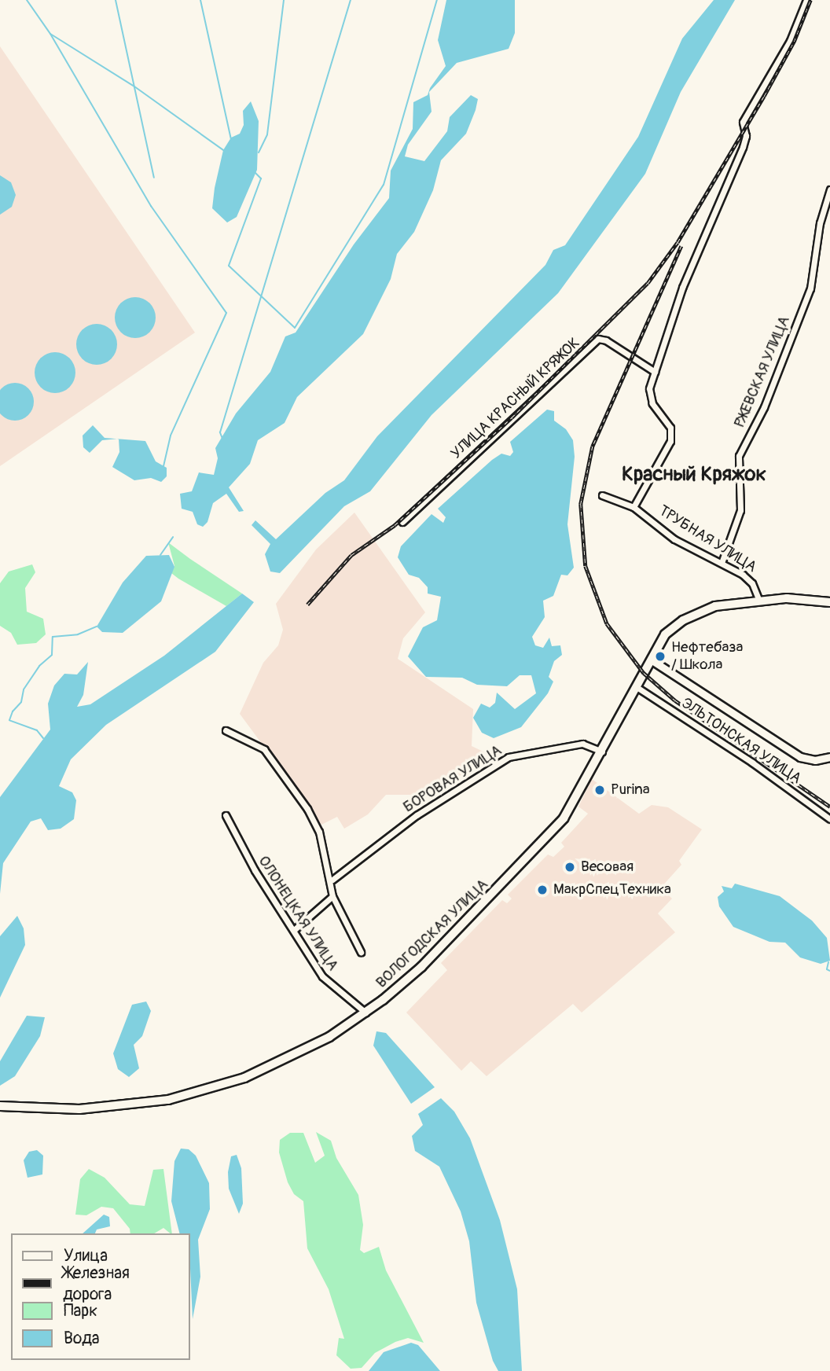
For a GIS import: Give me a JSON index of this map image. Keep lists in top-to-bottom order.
{
  "streets": {
    "main road": ["ВОЛОГОДСКАЯ УЛИЦА"],
    "street": [
      "РЖЕВСКАЯ УЛИЦА",
      "УЛИЦА КРАСНЫЙ КРЯЖОК",
      "ТРУБНАЯ УЛИЦА",
      "ЭЛЬТОНСКАЯ УЛИЦА",
      "БОРОВАЯ УЛИЦА",
      "ОЛОНЕЦКАЯ УЛИЦА"
    ]
  },
  "crossings": [
    ["РЖЕВСКАЯ УЛИЦА", "ТРУБНАЯ УЛИЦА"],
    ["ЭЛЬТОНСКАЯ УЛИЦА", "ВОЛОГОДСКАЯ УЛИЦА"],
    ["БОРОВАЯ УЛИЦА", "ВОЛОГОДСКАЯ УЛИЦА"],
    ["ОЛОНЕЦКАЯ УЛИЦА", "ВОЛОГОДСКАЯ УЛИЦА"]
  ],
  "districts": ["Красный Кряжок"],
  "places": [
    "Нефтебаза / Школа",
    "Purina",
    "Весовая",
    "МакрСпецТехника"
  ],
  "legend": [
    "Улица",
    "Железная дорога",
    "Парк",
    "Вода"
  ]
}
